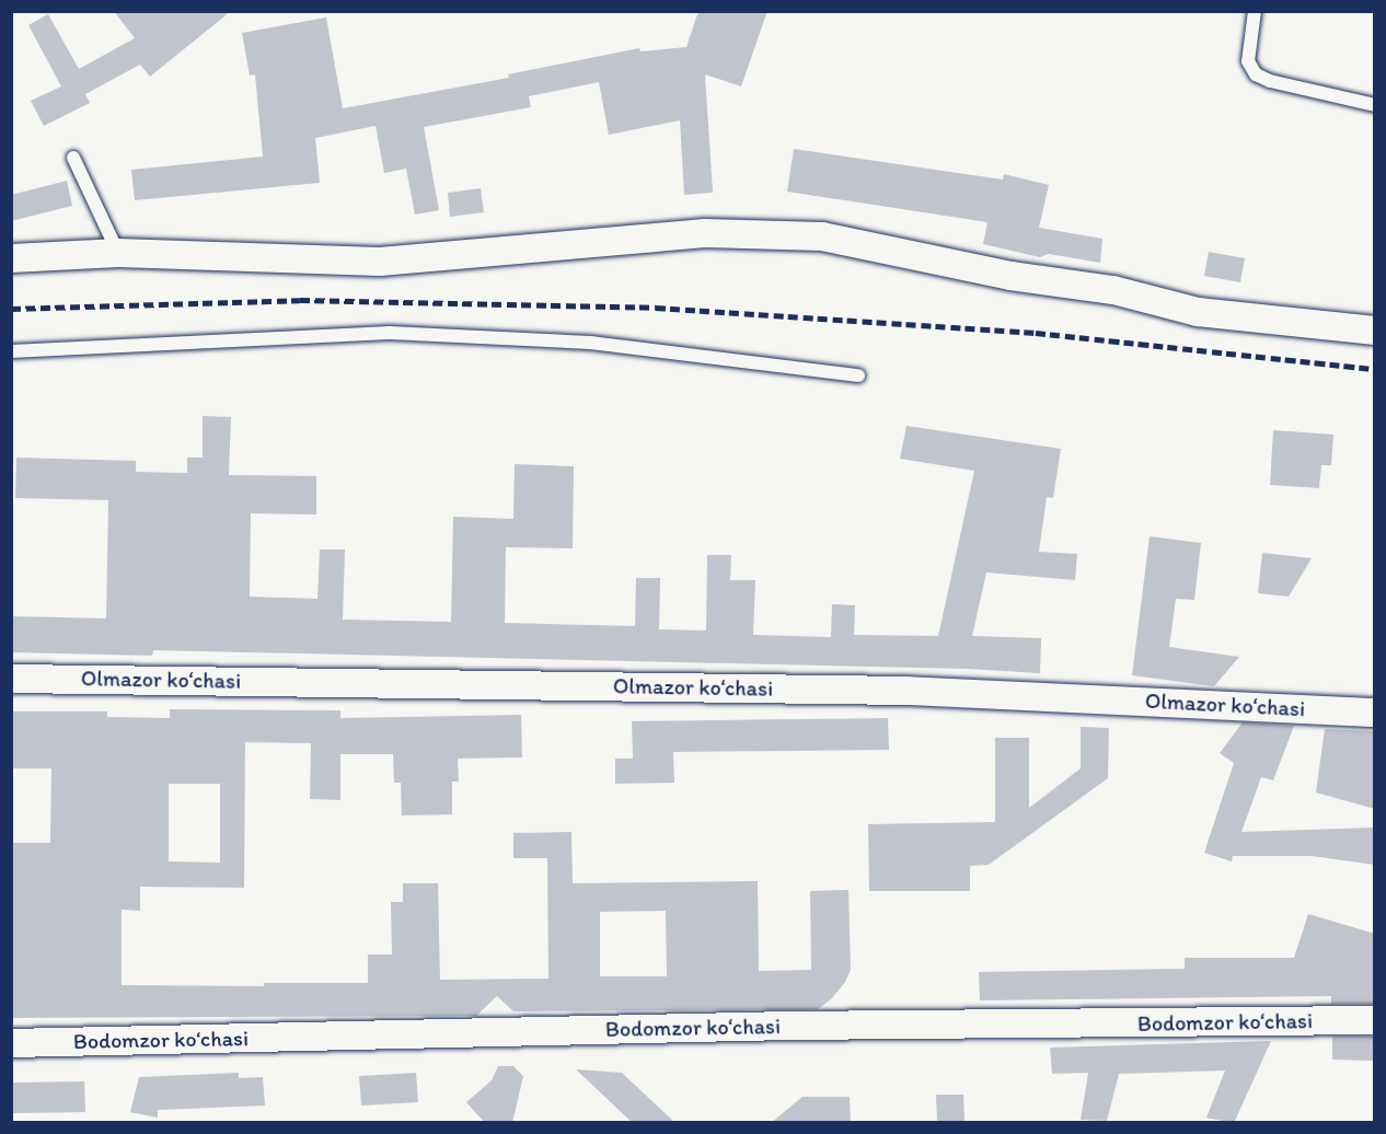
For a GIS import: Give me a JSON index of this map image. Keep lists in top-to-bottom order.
{
  "streets": {
    "street": ["Olmazor koʻchasi", "Bodomzor koʻchasi"]
  }
}
